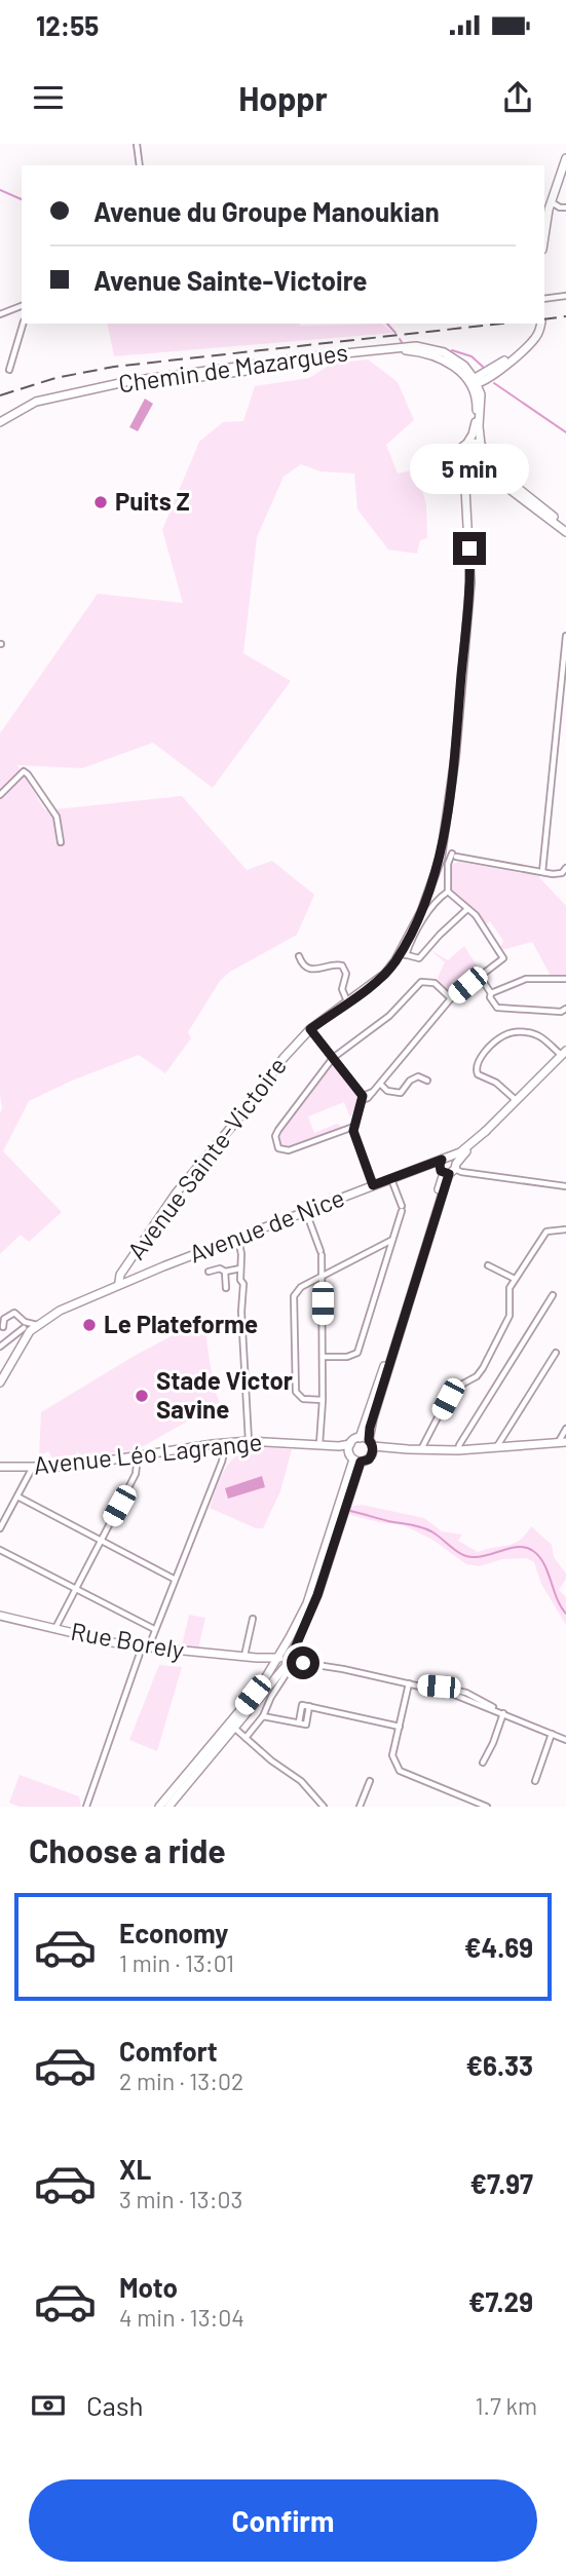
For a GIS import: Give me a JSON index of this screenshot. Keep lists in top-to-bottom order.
{
  "streets": {
    "main road": [
      "Chemin de Mazargues",
      "Avenue Sainte-Victoire",
      "Avenue de Nice",
      "Avenue Léo Lagrange",
      "Rue Borely"
    ]
  },
  "crossings": [
    ["Avenue Sainte-Victoire", "Avenue de Nice"]
  ],
  "places": ["Puits Z", "Le Plateforme", "Stade Victor Savine"],
  "page": {
    "status": "12:55",
    "header": "Hoppr",
    "banner": ["Avenue du Groupe Manoukian", "Avenue Sainte-Victoire"],
    "bubble": "5 min",
    "heading": "Choose a ride",
    "list": [
      {
        "name": "Economy",
        "note": "1 min · 13:01",
        "value": "€4.69"
      },
      {
        "name": "Comfort",
        "note": "2 min · 13:02",
        "value": "€6.33"
      },
      {
        "name": "XL",
        "note": "3 min · 13:03",
        "value": "€7.97"
      },
      {
        "name": "Moto",
        "note": "4 min · 13:04",
        "value": "€7.29"
      }
    ],
    "pay": ["Cash", "1.7 km"],
    "buttons": "Confirm"
  }
}
